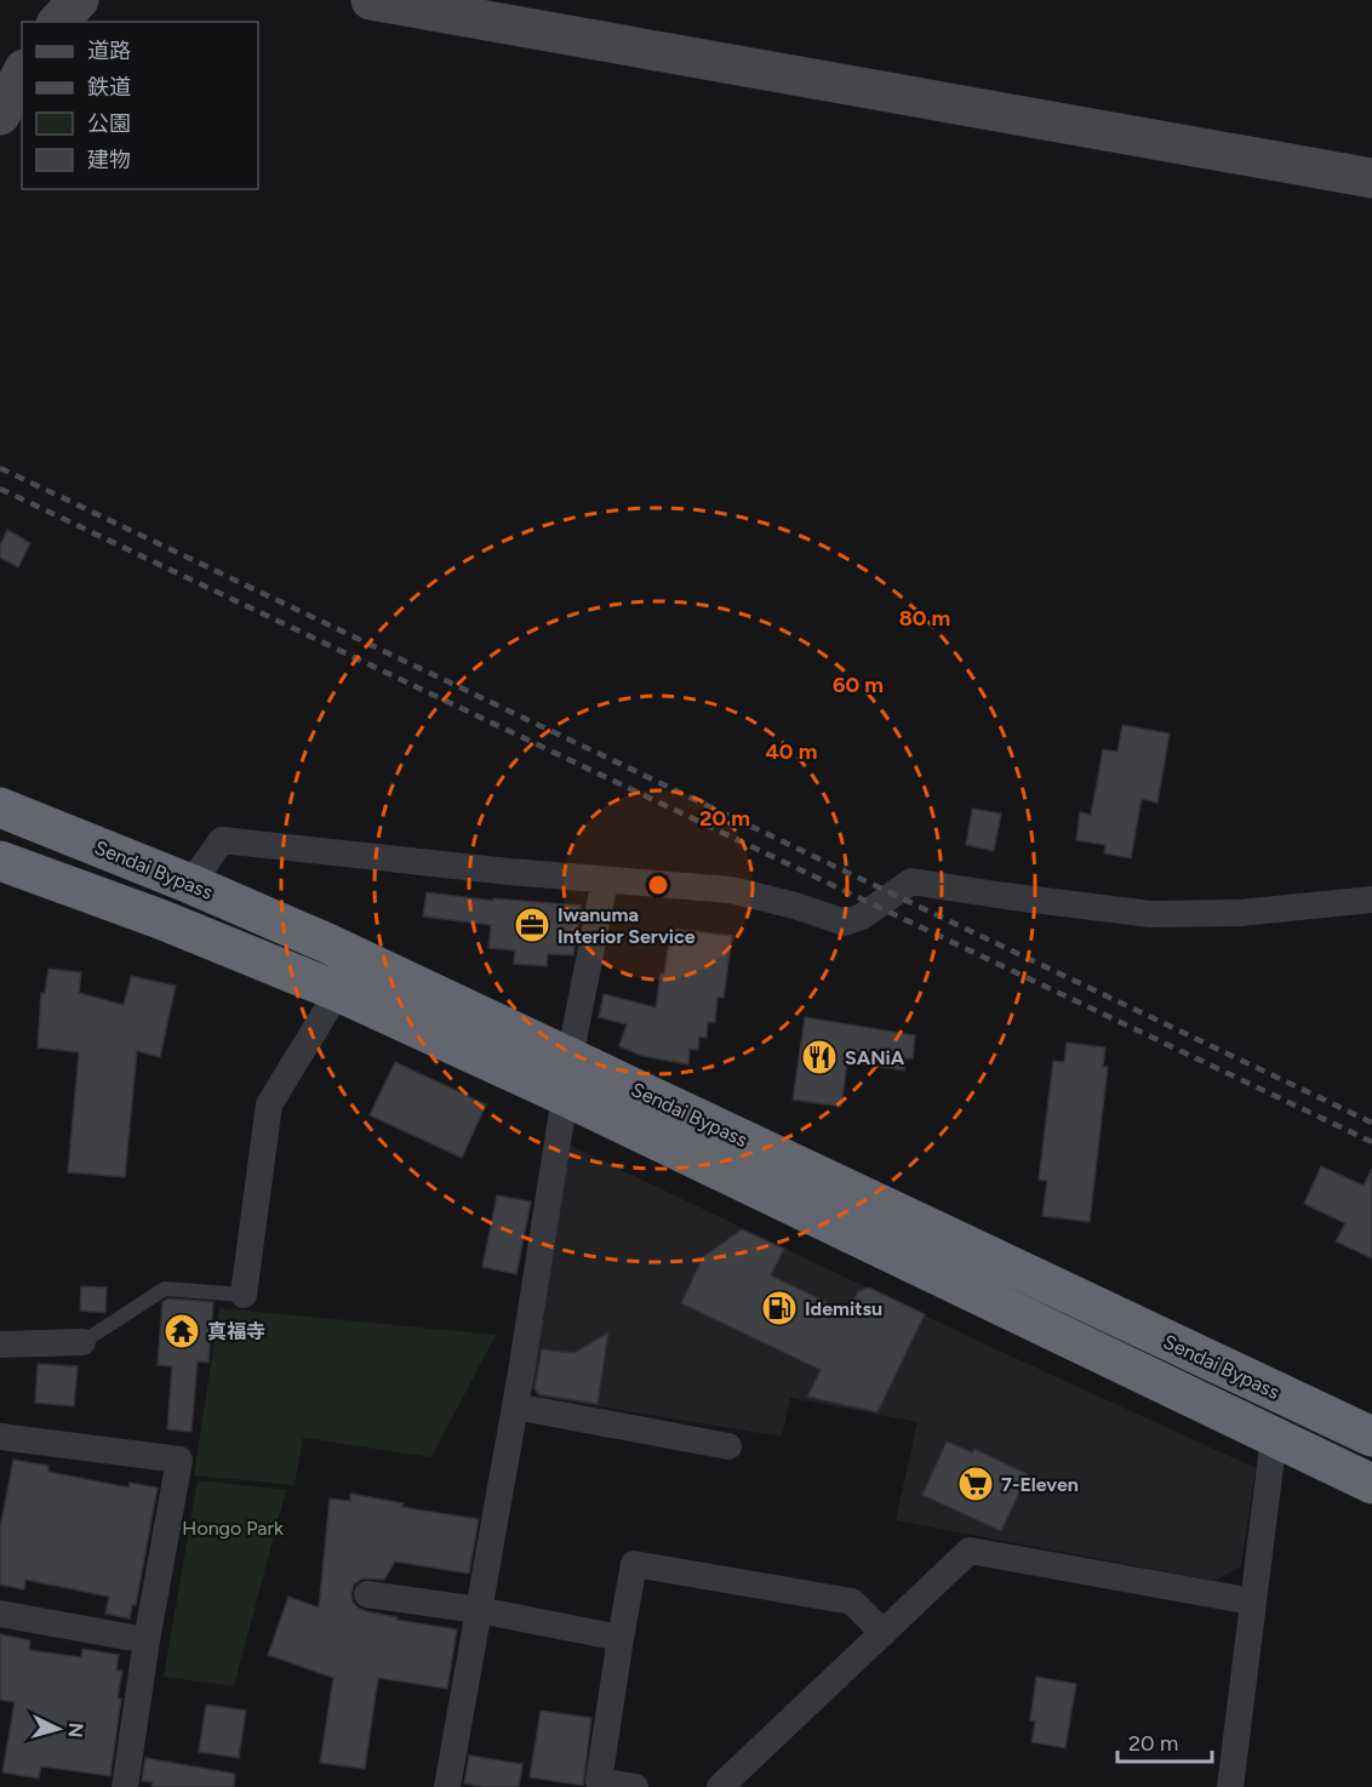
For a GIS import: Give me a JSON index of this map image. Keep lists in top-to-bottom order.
{
  "streets": {
    "highway": ["Sendai Bypass"]
  },
  "parks": ["Hongo Park"],
  "places": {
    "office": ["Iwanuma Interior Service"],
    "restaurant": ["SANiA"],
    "fuel station": ["Idemitsu"],
    "temple": ["真福寺"],
    "supermarket": ["7-Eleven"]
  },
  "legend": [
    "道路",
    "鉄道",
    "公園",
    "建物"
  ],
  "scale_bar": "20 m",
  "north": "right",
  "rings": [
    "80 m",
    "60 m",
    "40 m",
    "20 m"
  ]
}
